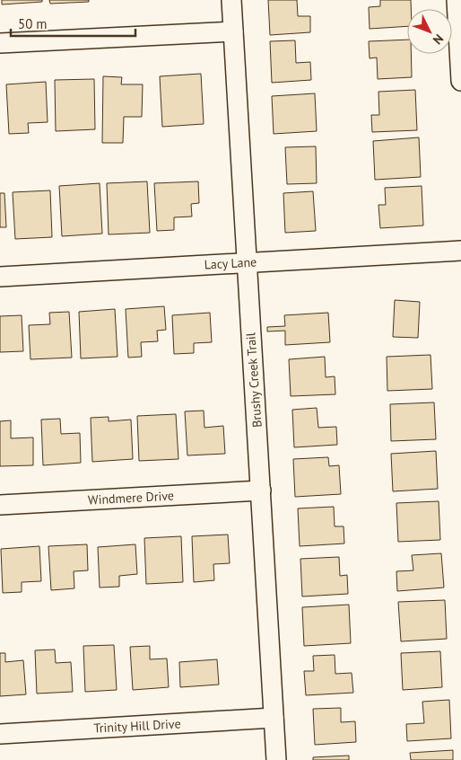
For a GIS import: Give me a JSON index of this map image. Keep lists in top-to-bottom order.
{
  "streets": {
    "street": [
      "Lacy Lane",
      "Brushy Creek Trail",
      "Windmere Drive",
      "Trinity Hill Drive"
    ]
  },
  "crossings": [
    ["Lacy Lane", "Brushy Creek Trail"],
    ["Brushy Creek Trail", "Windmere Drive"],
    ["Brushy Creek Trail", "Trinity Hill Drive"]
  ],
  "scale_bar": "50 m",
  "north": "bottom right"
}
